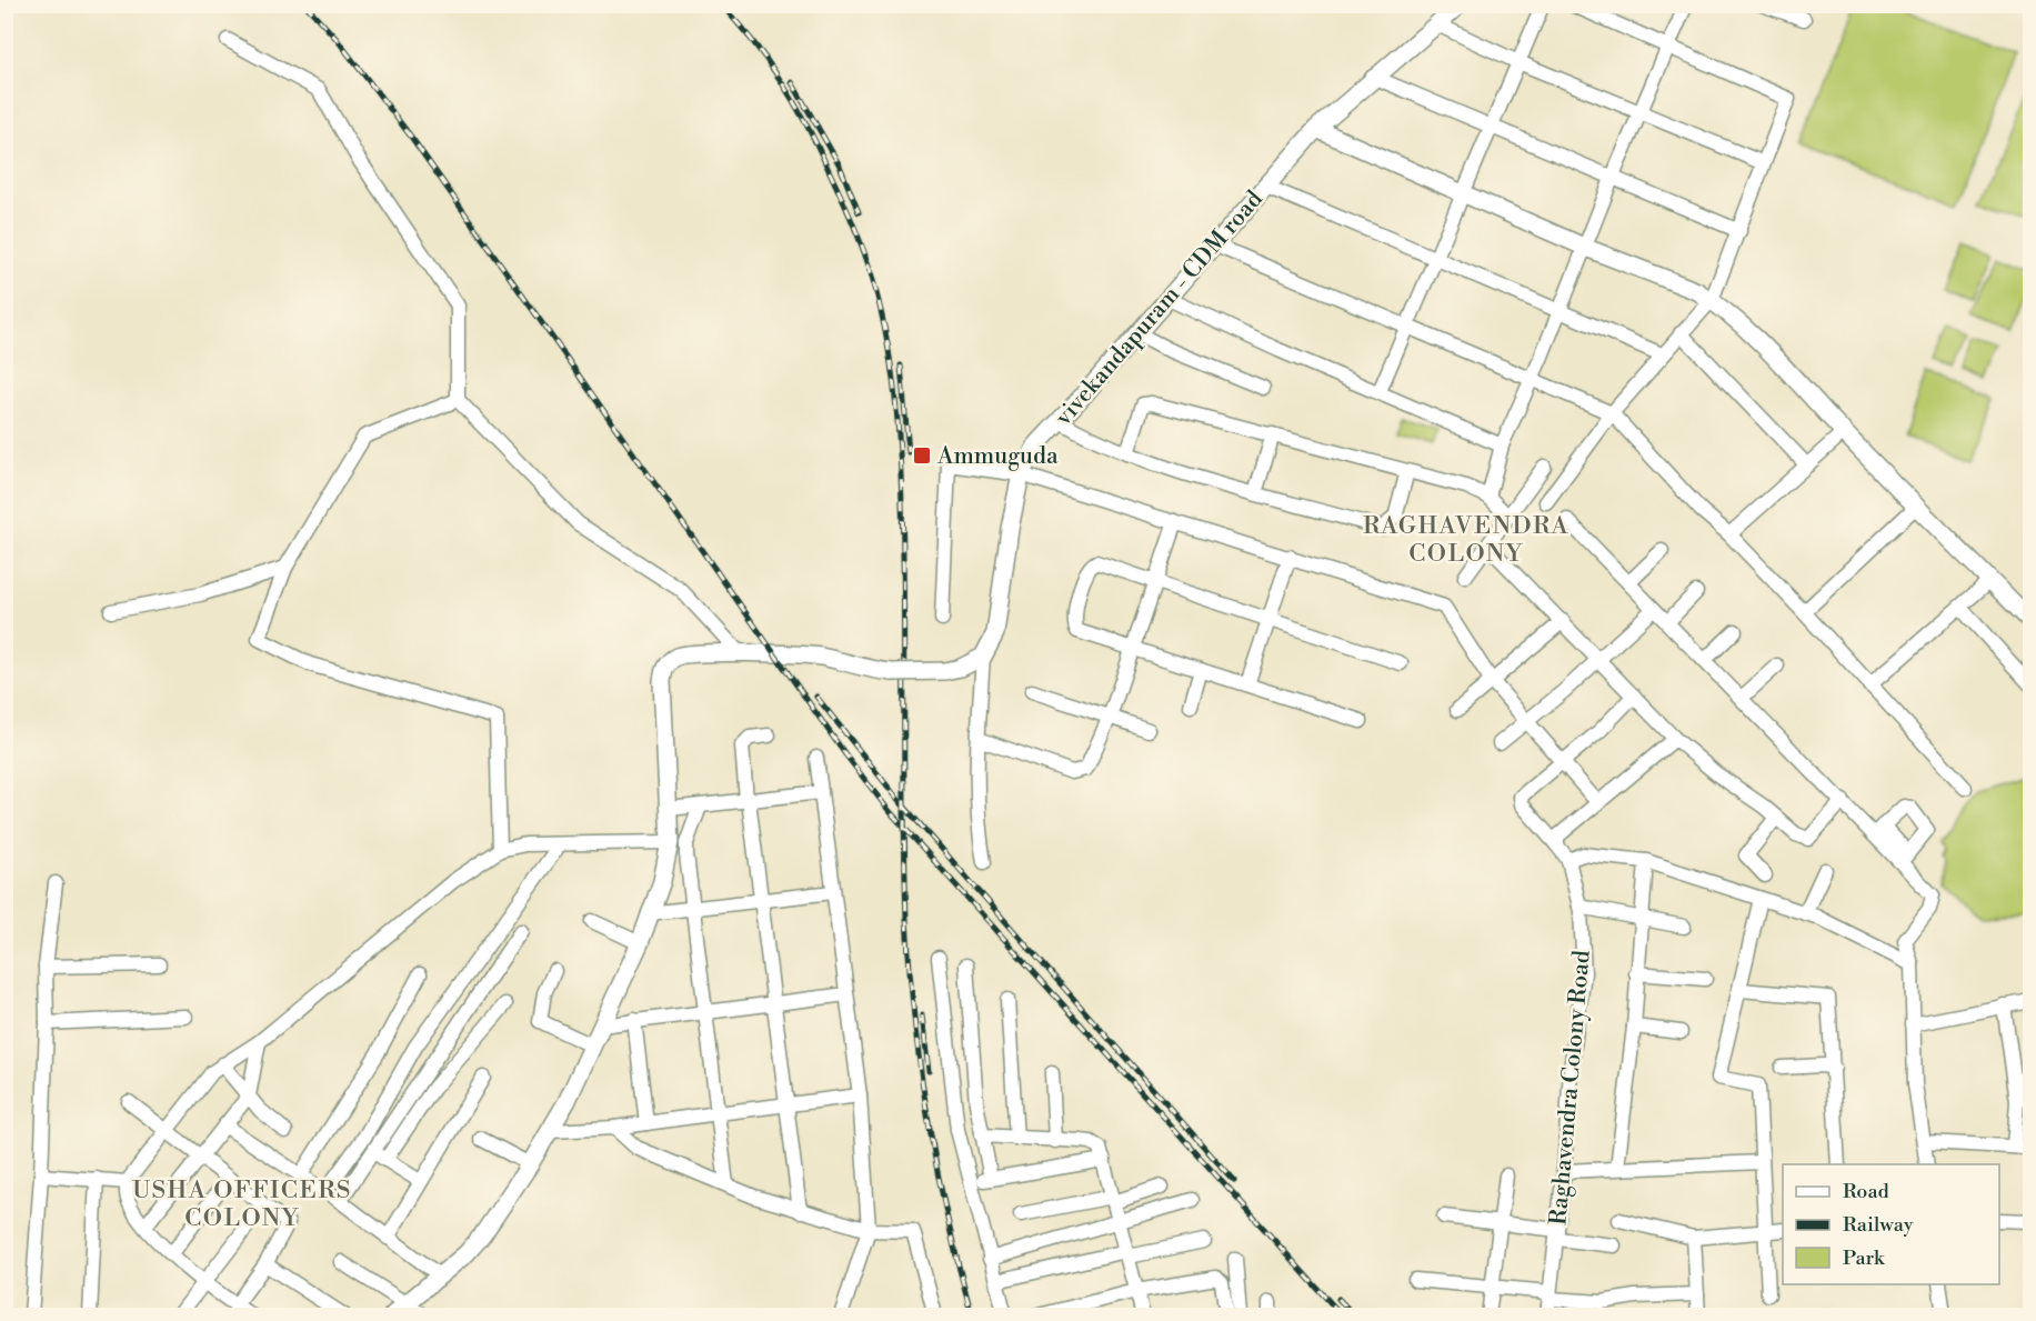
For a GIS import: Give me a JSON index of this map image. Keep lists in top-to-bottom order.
{
  "streets": {
    "street": ["vivekandapuram - CDM road", "Raghavendra Colony Road"]
  },
  "districts": ["RAGHAVENDRA COLONY", "USHA OFFICERS COLONY"],
  "places": {
    "transit": ["Ammuguda"]
  },
  "legend": ["Road", "Railway", "Park"]
}
